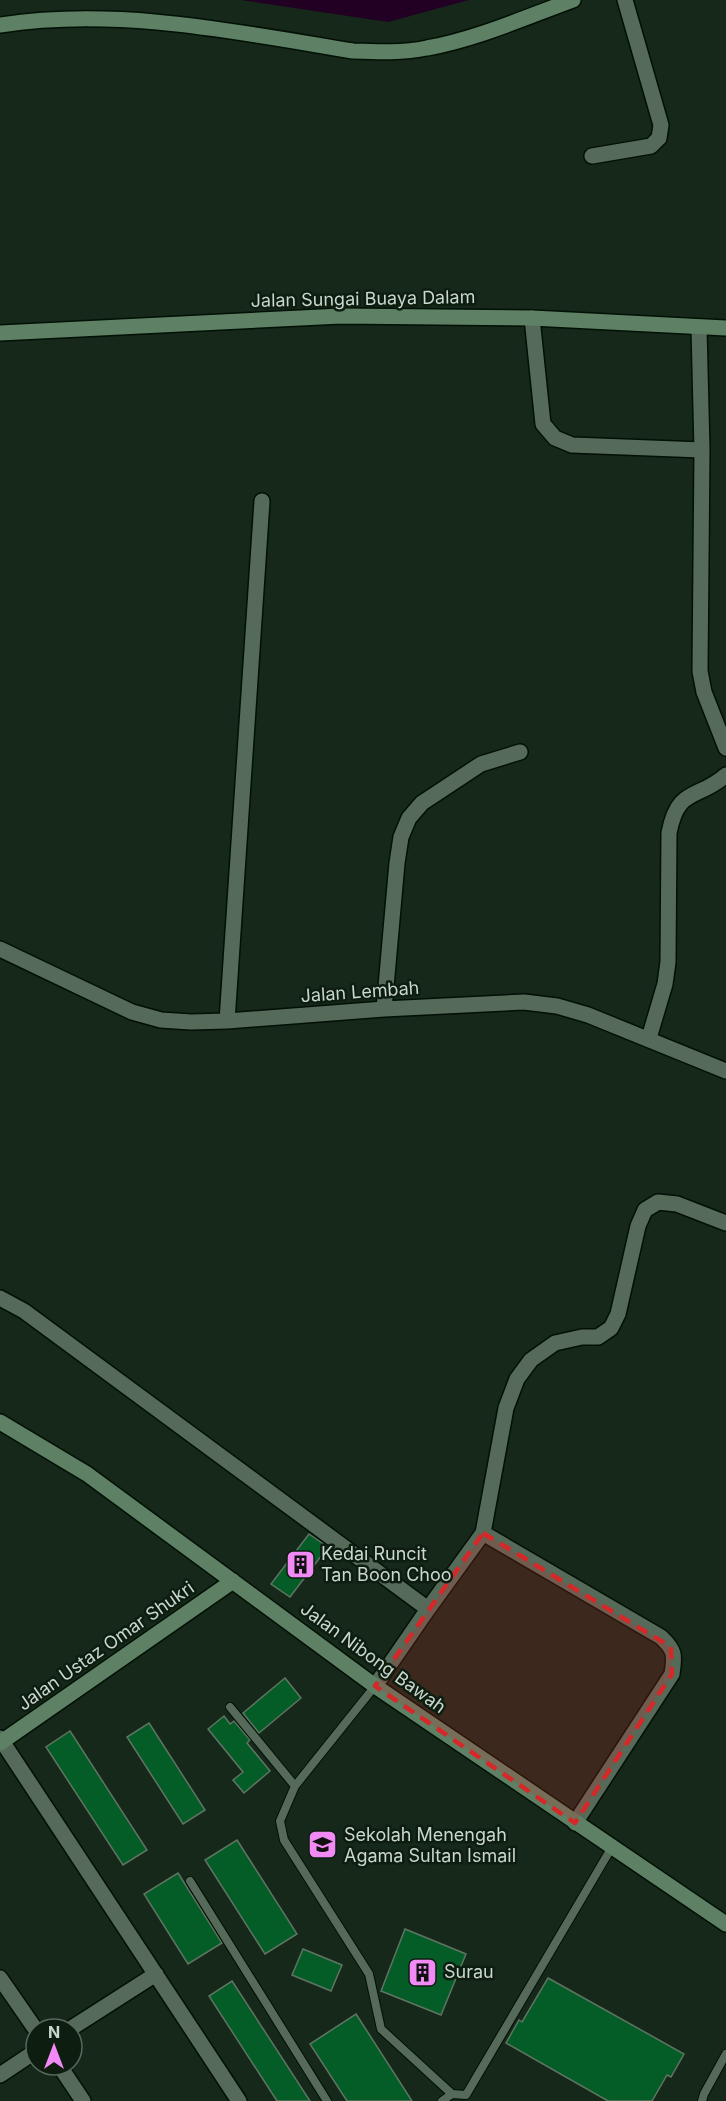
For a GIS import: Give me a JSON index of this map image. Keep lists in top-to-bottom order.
{
  "streets": {
    "main road": ["Jalan Sungai Buaya Dalam", "Jalan Ustaz Omar Shukri", "Jalan Nibong Bawah"],
    "street": ["Jalan Lembah"]
  },
  "crossings": [
    ["Jalan Ustaz Omar Shukri", "Jalan Nibong Bawah"]
  ],
  "places": {
    "building": ["Kedai Runcit Tan Boon Choo", "Surau"],
    "school or university": ["Sekolah Menengah Agama Sultan Ismail"]
  },
  "north": "top"
}
